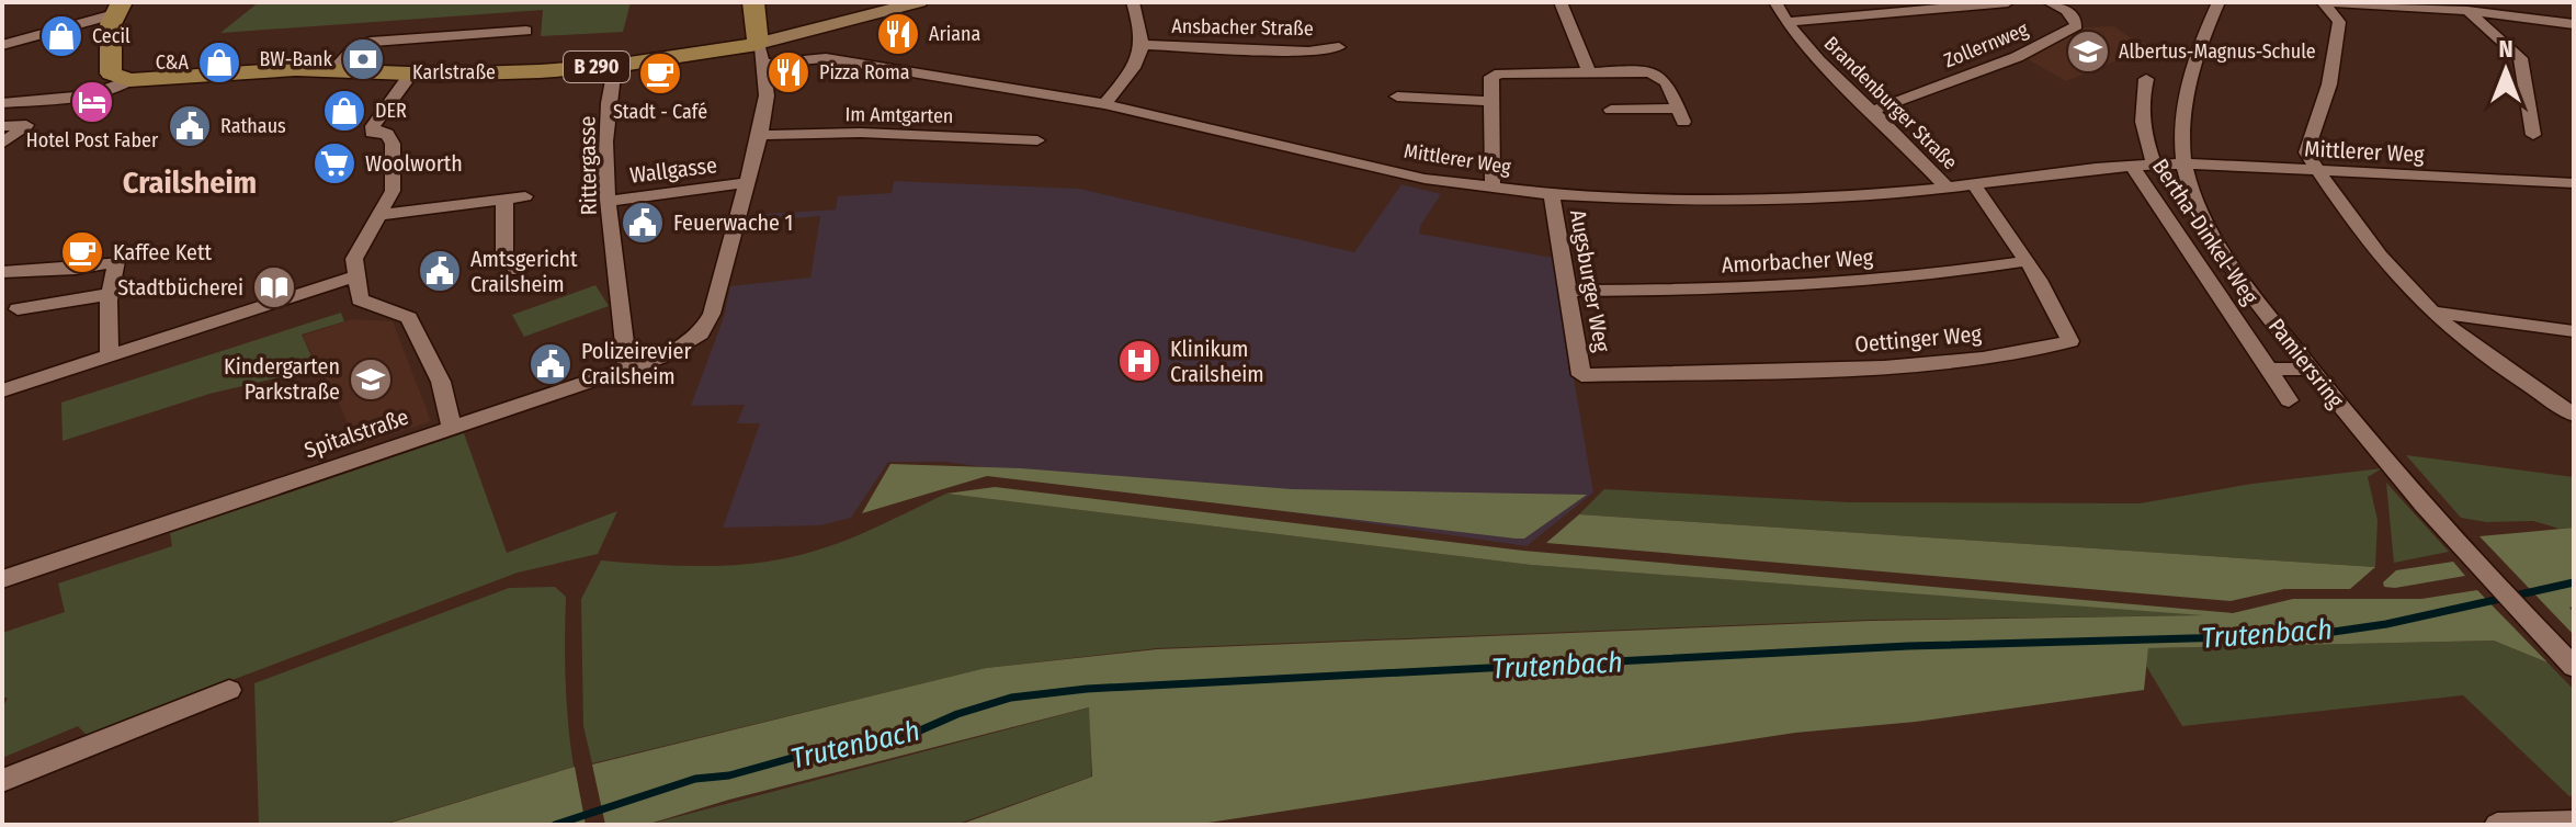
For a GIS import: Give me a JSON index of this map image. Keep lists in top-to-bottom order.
{
  "streets": {
    "main road": ["B 290", "Karlstraße"],
    "street": [
      "Ansbacher Straße",
      "Zollernweg",
      "Brandenburger Straße",
      "Im Amtgarten",
      "Mittlerer Weg",
      "Rittergasse",
      "Wallgasse",
      "Bertha-Dinkel-Weg",
      "Amorbacher Weg",
      "Augsburger Weg",
      "Oettinger Weg",
      "Pamiersring",
      "Spitalstraße"
    ]
  },
  "crossings": [
    ["Zollernweg", "Brandenburger Straße"],
    ["Karlstraße", "Mittlerer Weg"],
    ["Karlstraße", "Rittergasse"],
    ["Brandenburger Straße", "Mittlerer Weg"],
    ["Mittlerer Weg", "Bertha-Dinkel-Weg"],
    ["Mittlerer Weg", "Augsburger Weg"],
    ["Mittlerer Weg", "Oettinger Weg"],
    ["Mittlerer Weg", "Pamiersring"],
    ["Rittergasse", "Wallgasse"],
    ["Rittergasse", "Spitalstraße"],
    ["Wallgasse", "Spitalstraße"],
    ["Amorbacher Weg", "Augsburger Weg"],
    ["Amorbacher Weg", "Oettinger Weg"],
    ["Augsburger Weg", "Oettinger Weg"]
  ],
  "districts": ["Crailsheim"],
  "water": ["Trutenbach"],
  "places": {
    "restaurant": ["Ariana", "Pizza Roma"],
    "shop": ["Cecil", "C&A", "DER"],
    "school or university": ["Albertus-Magnus-Schule", "Kindergarten Parkstraße"],
    "bank": ["BW-Bank"],
    "cafe": ["Stadt - Café", "Kaffee Kett"],
    "hotel": ["Hotel Post Faber"],
    "public building": [
      "Rathaus",
      "Feuerwache 1",
      "Amtsgericht Crailsheim",
      "Polizeirevier Crailsheim"
    ],
    "supermarket": ["Woolworth"],
    "library": ["Stadtbücherei"],
    "hospital": ["Klinikum Crailsheim"]
  },
  "north": "top"
}
